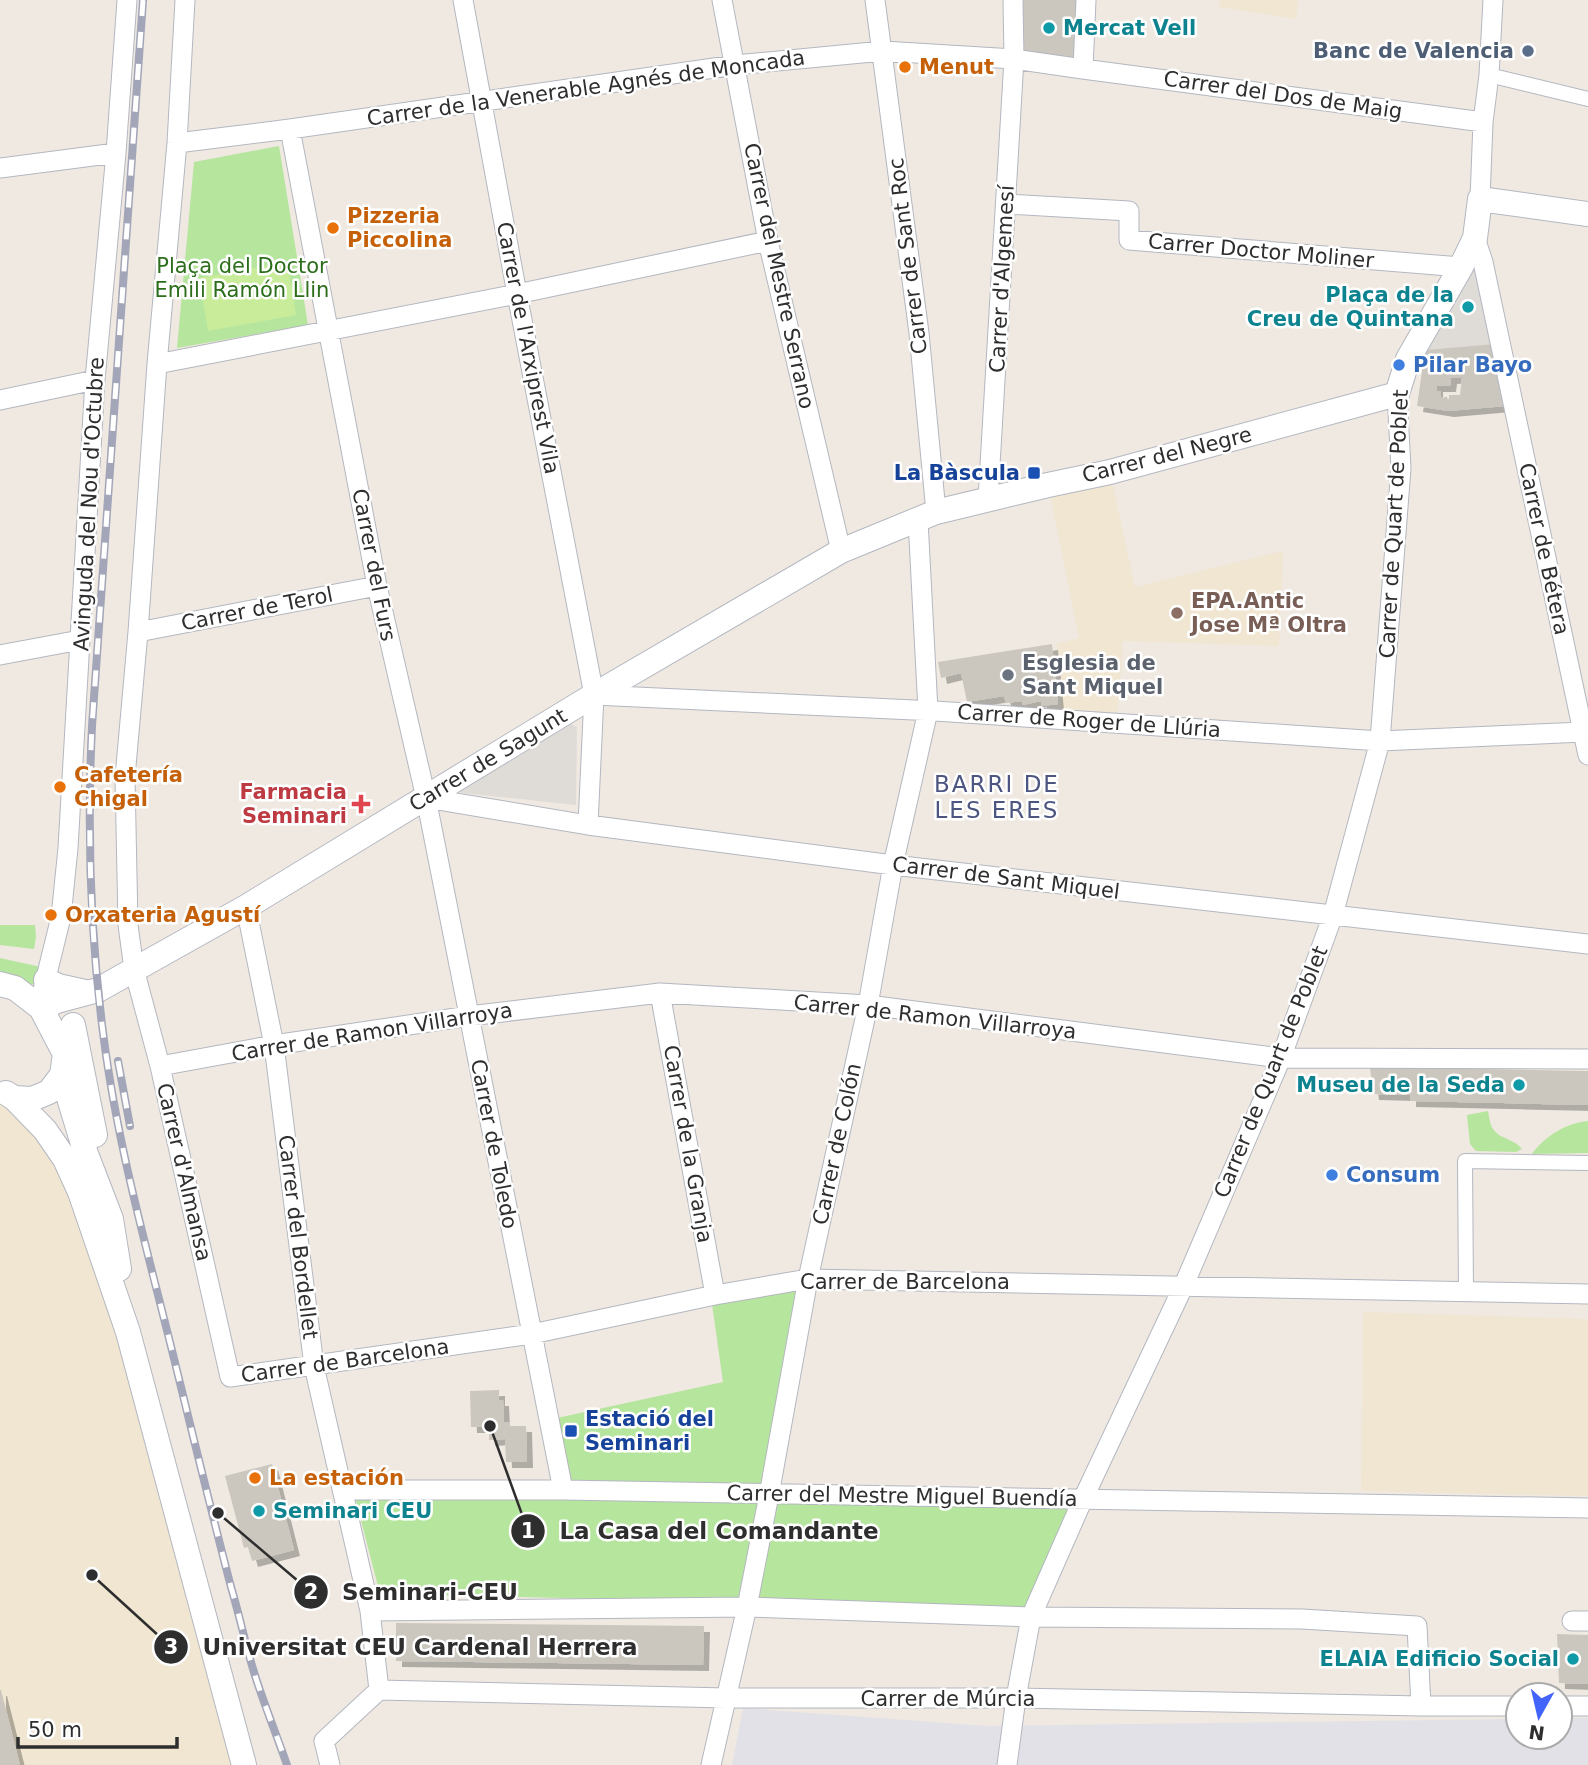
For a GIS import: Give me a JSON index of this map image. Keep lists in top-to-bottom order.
{
  "streets": {
    "street": [
      "Carrer de la Venerable Agnés de Moncada",
      "Carrer del Dos de Maig",
      "Carrer Doctor Moliner",
      "Carrer de Sant Roc",
      "Carrer del Mestre Serrano",
      "Carrer d'Algemesí",
      "Carrer de l'Arxiprest Vila",
      "Carrer del Negre",
      "Avinguda del Nou d'Octubre",
      "Carrer de Quart de Poblet",
      "Carrer de Bétera",
      "Carrer del Furs",
      "Carrer de Terol",
      "Carrer de Roger de Llúria",
      "Carrer de Sagunt",
      "Carrer de Sant Miquel",
      "Carrer de Ramon Villarroya",
      "Carrer de Toledo",
      "Carrer de la Granja",
      "Carrer de Colón",
      "Carrer d'Almansa",
      "Carrer del Bordellet",
      "Carrer de Barcelona",
      "Carrer del Mestre Miguel Buendía",
      "Carrer de Múrcia"
    ]
  },
  "crossings": [
    ["Carrer de la Venerable Agnés de Moncada", "Carrer del Dos de Maig"],
    ["Carrer de la Venerable Agnés de Moncada", "Carrer de Sant Roc"],
    ["Carrer de la Venerable Agnés de Moncada", "Carrer del Mestre Serrano"],
    ["Carrer de la Venerable Agnés de Moncada", "Carrer d'Algemesí"],
    ["Carrer de la Venerable Agnés de Moncada", "Carrer de l'Arxiprest Vila"],
    ["Carrer del Dos de Maig", "Carrer d'Algemesí"],
    ["Carrer Doctor Moliner", "Carrer d'Algemesí"],
    ["Carrer Doctor Moliner", "Carrer de Quart de Poblet"],
    ["Carrer de Sant Roc", "Carrer del Negre"],
    ["Carrer de Sant Roc", "Carrer de Sagunt"],
    ["Carrer de Sant Roc", "Carrer de Colón"],
    ["Carrer del Mestre Serrano", "Carrer de Sagunt"],
    ["Carrer d'Algemesí", "Carrer del Negre"],
    ["Carrer de l'Arxiprest Vila", "Carrer de Roger de Llúria"],
    ["Carrer de l'Arxiprest Vila", "Carrer de Sagunt"],
    ["Carrer de l'Arxiprest Vila", "Carrer de Sant Miquel"],
    ["Carrer del Negre", "Carrer de Quart de Poblet"],
    ["Carrer del Negre", "Carrer de Sagunt"],
    ["Carrer del Negre", "Carrer de Colón"],
    ["Avinguda del Nou d'Octubre", "Carrer de Sagunt"],
    ["Carrer de Quart de Poblet", "Carrer de Roger de Llúria"],
    ["Carrer de Quart de Poblet", "Carrer de Sant Miquel"],
    ["Carrer de Quart de Poblet", "Carrer de Ramon Villarroya"],
    ["Carrer de Quart de Poblet", "Carrer de Barcelona"],
    ["Carrer de Quart de Poblet", "Carrer del Mestre Miguel Buendía"],
    ["Carrer de Quart de Poblet", "Carrer de Múrcia"],
    ["Carrer de Bétera", "Carrer de Roger de Llúria"],
    ["Carrer del Furs", "Carrer de Terol"],
    ["Carrer del Furs", "Carrer de Sagunt"],
    ["Carrer del Furs", "Carrer de Sant Miquel"],
    ["Carrer del Furs", "Carrer de Toledo"],
    ["Carrer de Roger de Llúria", "Carrer de Sagunt"],
    ["Carrer de Roger de Llúria", "Carrer de Colón"],
    ["Carrer de Sagunt", "Carrer de Sant Miquel"],
    ["Carrer de Sagunt", "Carrer de Toledo"],
    ["Carrer de Sagunt", "Carrer de Colón"],
    ["Carrer de Sagunt", "Carrer d'Almansa"],
    ["Carrer de Sagunt", "Carrer del Bordellet"],
    ["Carrer de Sant Miquel", "Carrer de Toledo"],
    ["Carrer de Sant Miquel", "Carrer de Colón"],
    ["Carrer de Ramon Villarroya", "Carrer de Toledo"],
    ["Carrer de Ramon Villarroya", "Carrer de la Granja"],
    ["Carrer de Ramon Villarroya", "Carrer de Colón"],
    ["Carrer de Ramon Villarroya", "Carrer d'Almansa"],
    ["Carrer de Ramon Villarroya", "Carrer del Bordellet"],
    ["Carrer de Toledo", "Carrer de Barcelona"],
    ["Carrer de Toledo", "Carrer del Mestre Miguel Buendía"],
    ["Carrer de la Granja", "Carrer de Barcelona"],
    ["Carrer de Colón", "Carrer de Barcelona"],
    ["Carrer de Colón", "Carrer del Mestre Miguel Buendía"],
    ["Carrer de Colón", "Carrer de Múrcia"],
    ["Carrer d'Almansa", "Carrer de Barcelona"],
    ["Carrer del Bordellet", "Carrer de Barcelona"],
    ["Carrer del Bordellet", "Carrer del Mestre Miguel Buendía"],
    ["Carrer del Bordellet", "Carrer de Múrcia"]
  ],
  "districts": ["BARRI DE LES ERES"],
  "parks": ["Plaça del Doctor Emili Ramón Llin"],
  "places": {
    "other": [
      "Mercat Vell",
      "Banc de Valencia",
      "Menut",
      "Pizzeria Piccolina",
      "Plaça de la Creu de Quintana",
      "Pilar Bayo",
      "EPA.Antic Jose Mª Oltra",
      "Esglesia de Sant Miquel",
      "Cafetería Chigal",
      "Orxateria Agustí",
      "Museu de la Seda",
      "Consum",
      "La Casa del Comandante",
      "La estación",
      "Seminari CEU",
      "Seminari-CEU",
      "Universitat CEU Cardenal Herrera",
      "ELAIA Edificio Social"
    ],
    "transit": ["La Bàscula", "Estació del Seminari"],
    "health": ["Farmacia Seminari"]
  },
  "scale_bar": "50 m",
  "north": "bottom"
}
